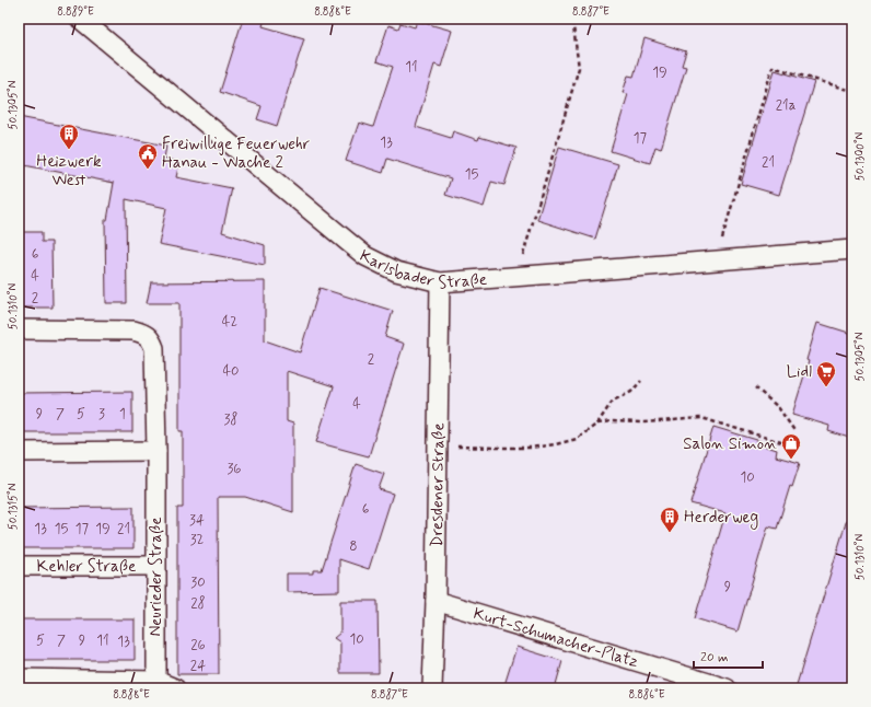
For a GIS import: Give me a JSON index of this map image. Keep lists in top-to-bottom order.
{
  "streets": {
    "street": [
      "Karlsbader Straße",
      "Dresdener Straße",
      "Kehler Straße",
      "Neurieder Straße",
      "Kurt-Schumacher-Platz"
    ]
  },
  "crossings": [
    ["Karlsbader Straße", "Dresdener Straße"],
    ["Dresdener Straße", "Kurt-Schumacher-Platz"],
    ["Kehler Straße", "Neurieder Straße"]
  ],
  "places": {
    "building": ["Heizwerk West", "Herderweg"],
    "public building": ["Freiwillige Feuerwehr Hanau - Wache 2"],
    "supermarket": ["Lidl"],
    "shop": ["Salon Simon"]
  },
  "house_numbers": [
    "11",
    "19",
    "21a",
    "17",
    "13",
    "21",
    "15",
    "6",
    "4",
    "2",
    "42",
    "2",
    "40",
    "4",
    "9",
    "7",
    "5",
    "3",
    "1",
    "38",
    "36",
    "10",
    "6",
    "34",
    "13",
    "15",
    "17",
    "19",
    "21",
    "32",
    "8",
    "30",
    "9",
    "28",
    "10",
    "5",
    "7",
    "9",
    "11",
    "13",
    "26",
    "24"
  ],
  "scale_bar": "20 m",
  "coordinates": [
    "8.889°E",
    "8.888°E",
    "8.887°E",
    "50.1305°N",
    "50.1300°N",
    "50.1310°N",
    "50.1315°N",
    "8.886°E"
  ]
}
